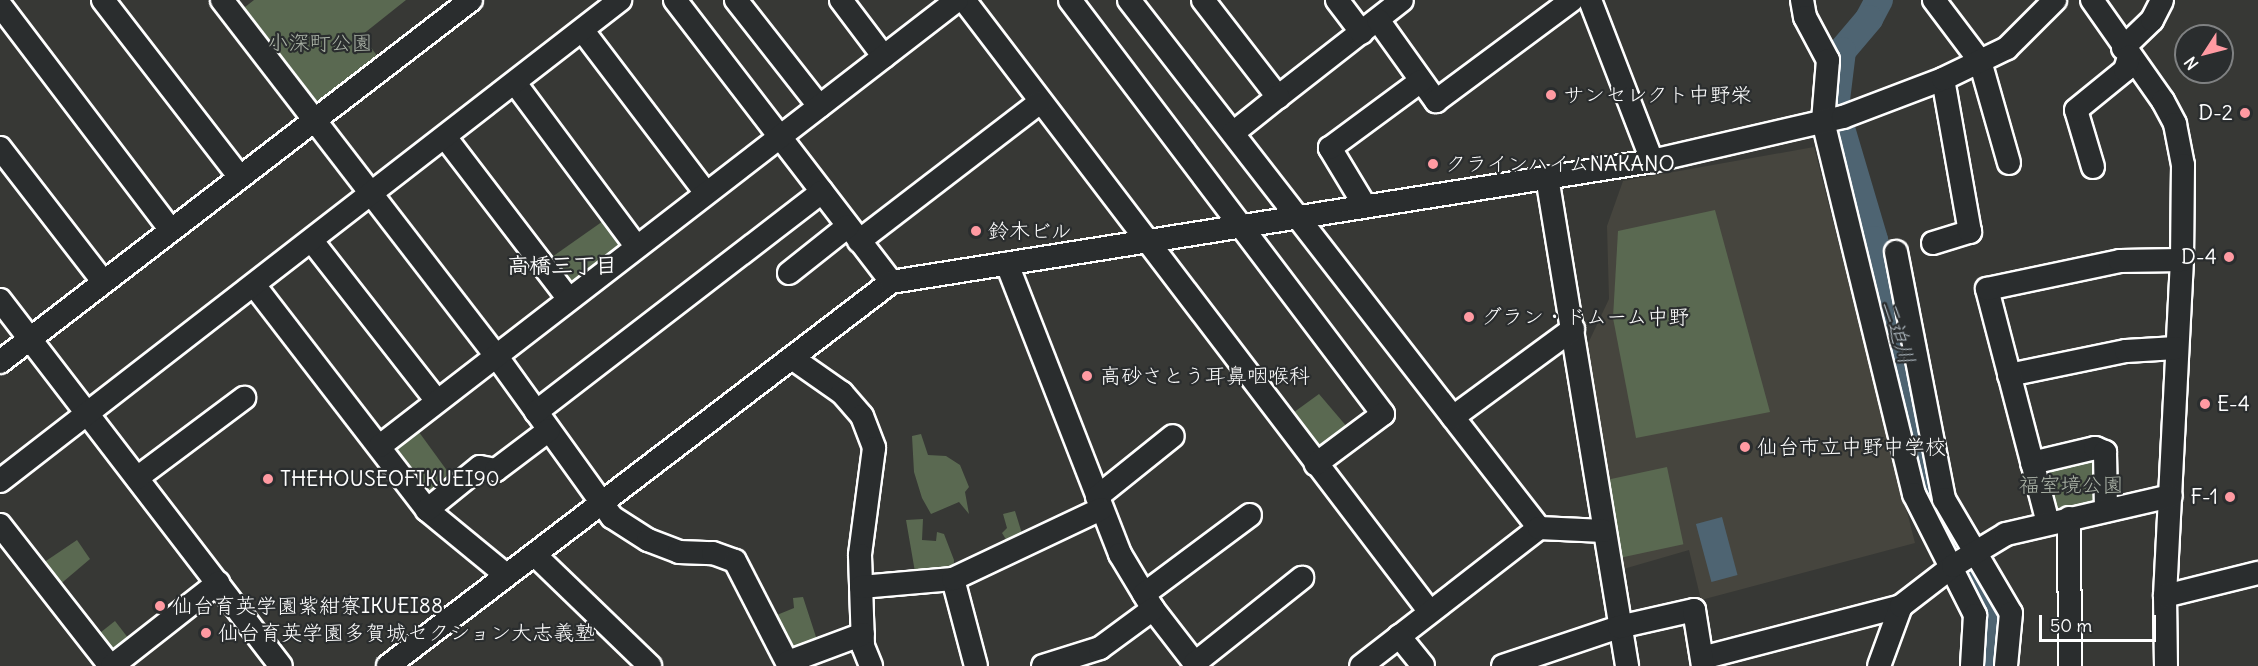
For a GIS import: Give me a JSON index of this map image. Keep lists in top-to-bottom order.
{
  "districts": ["高橋三丁目"],
  "water": ["二迫川"],
  "parks": ["小深町公園", "福室境公園"],
  "places": [
    "サンセレクト中野栄",
    "D-2",
    "クラインハイムNAKANO",
    "鈴木ビル",
    "D-4",
    "グラン・ドムーム中野",
    "高砂さとう耳鼻咽喉科",
    "E-4",
    "仙台市立中野中学校",
    "THEHOUSEOFIKUEI90",
    "F-1",
    "仙台育英学園紫紺寮IKUEI88",
    "仙台育英学園多賀城セクション大志義塾"
  ],
  "scale_bar": "50 m",
  "north": "bottom left"
}
